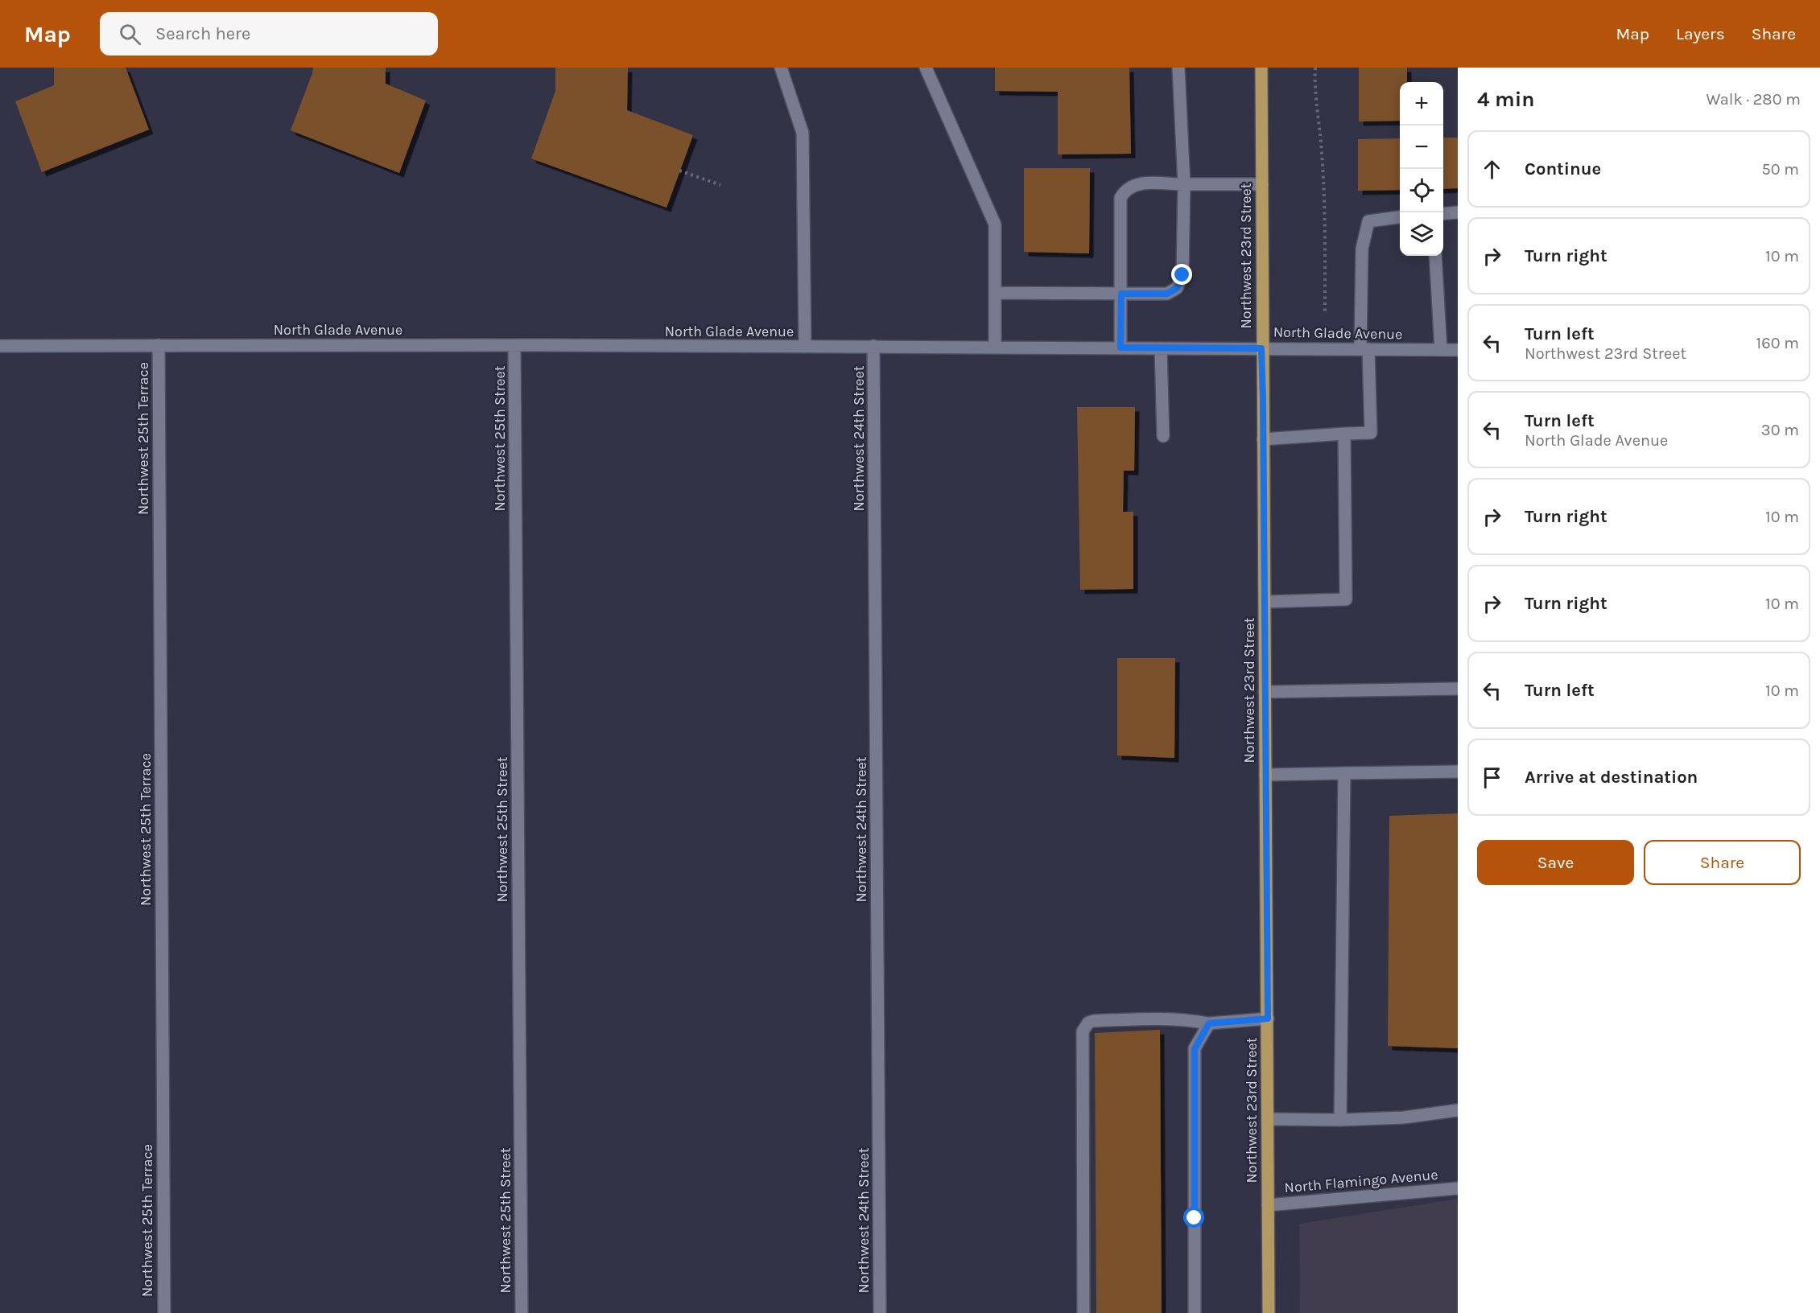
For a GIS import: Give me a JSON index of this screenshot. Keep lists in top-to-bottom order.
{
  "streets": {
    "main road": ["Northwest 23rd Street"],
    "street": [
      "North Glade Avenue",
      "Northwest 25th Terrace",
      "Northwest 25th Street",
      "Northwest 24th Street",
      "North Flamingo Avenue"
    ]
  },
  "crossings": [
    ["Northwest 23rd Street", "North Glade Avenue"],
    ["Northwest 23rd Street", "North Flamingo Avenue"],
    ["North Glade Avenue", "Northwest 25th Terrace"],
    ["North Glade Avenue", "Northwest 25th Street"],
    ["North Glade Avenue", "Northwest 24th Street"]
  ],
  "page": {
    "header": "Map",
    "search": "Search here",
    "nav": ["Map", "Layers", "Share"],
    "heading": ["4 min", "Walk · 280 m"],
    "map_buttons": ["+", "−"],
    "list": [
      ["Continue", "50 m"],
      ["Turn right", "10 m"],
      ["Turn left", "Northwest 23rd Street", "160 m"],
      ["Turn left", "North Glade Avenue", "30 m"],
      ["Turn right", "10 m"],
      ["Turn right", "10 m"],
      ["Turn left", "10 m"],
      "Arrive at destination"
    ],
    "buttons": ["Save", "Share"]
  }
}
